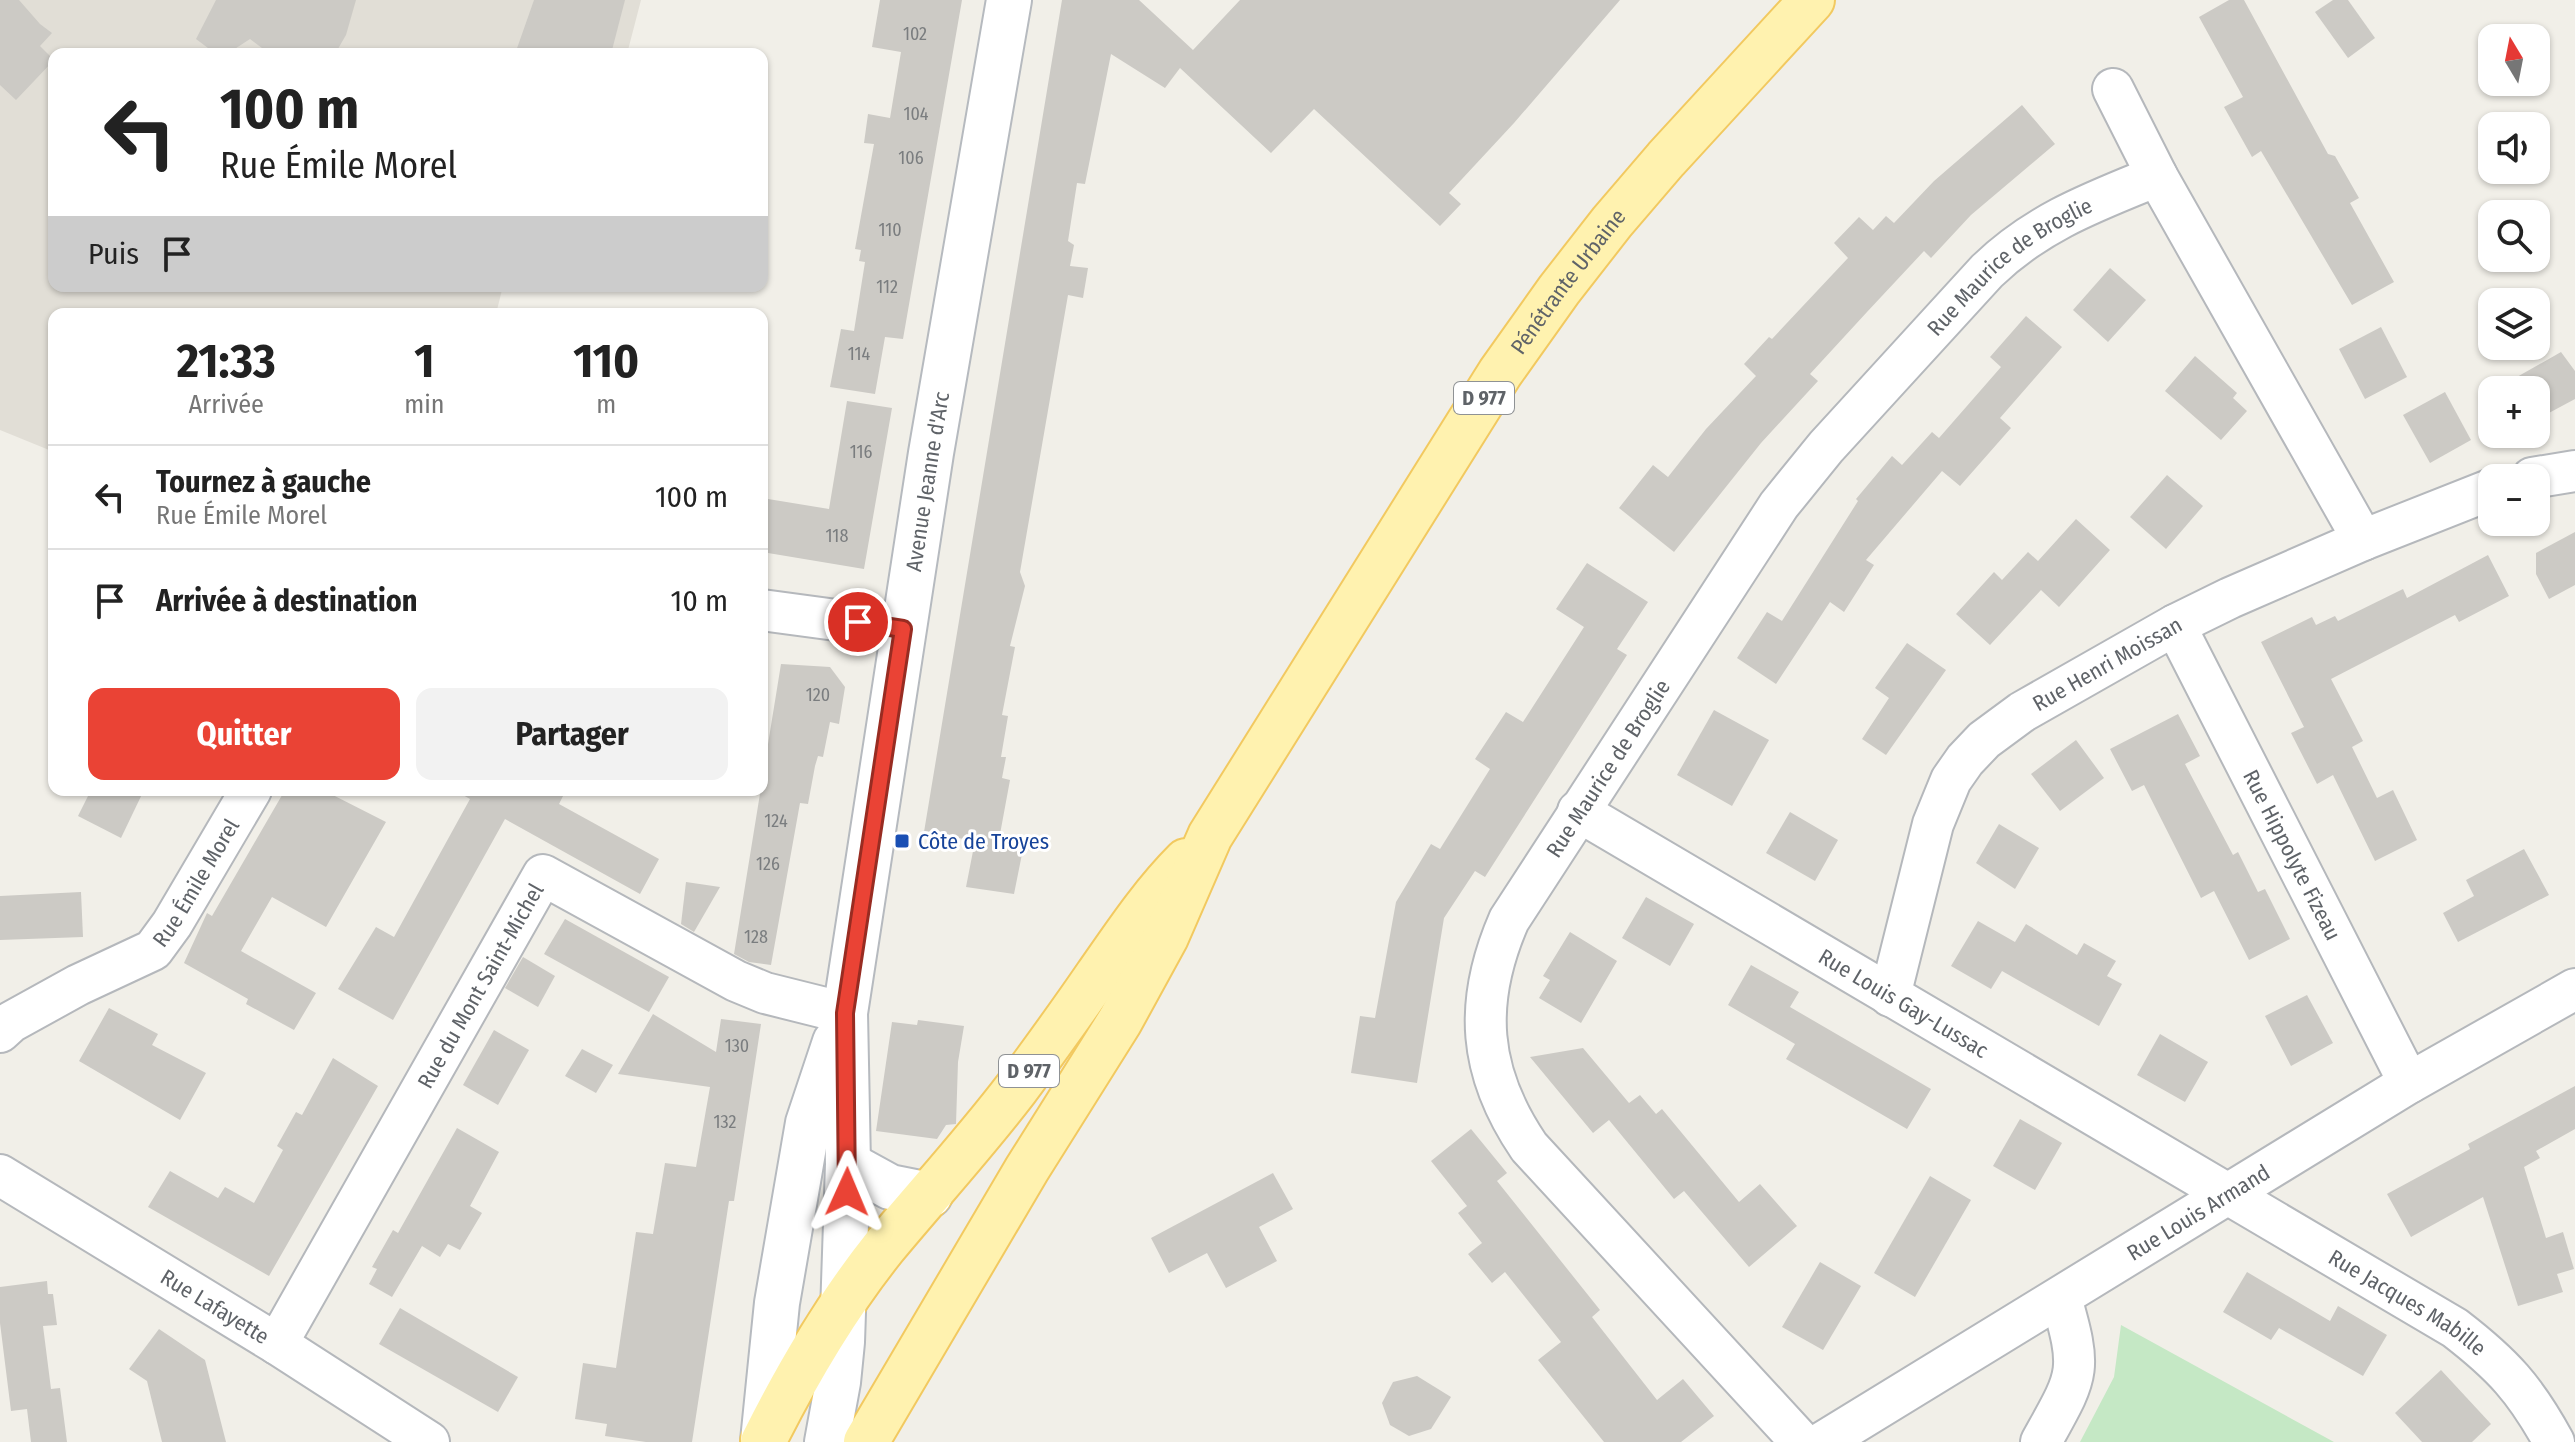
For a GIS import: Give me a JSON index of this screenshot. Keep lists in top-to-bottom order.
{
  "streets": {
    "main road": ["Pénétrante Urbaine", "D 977", "Avenue Jeanne d'Arc"],
    "street": [
      "Rue Maurice de Broglie",
      "Rue Henri Moissan",
      "Rue Hippolyte Fizeau",
      "Rue Émile Morel",
      "Rue du Mont Saint-Michel",
      "Rue Louis Gay-Lussac",
      "Rue Louis Armand",
      "Rue Jacques Mabille",
      "Rue Lafayette"
    ]
  },
  "crossings": [
    ["Rue Maurice de Broglie", "Rue Louis Gay-Lussac"],
    ["Pénétrante Urbaine", "D 977"],
    ["D 977", "Avenue Jeanne d'Arc"],
    ["Avenue Jeanne d'Arc", "Rue du Mont Saint-Michel"],
    ["Rue Henri Moissan", "Rue Hippolyte Fizeau"],
    ["Rue Henri Moissan", "Rue Louis Gay-Lussac"],
    ["Rue Hippolyte Fizeau", "Rue Louis Armand"],
    ["Rue du Mont Saint-Michel", "Rue Lafayette"],
    ["Rue Louis Gay-Lussac", "Rue Louis Armand"],
    ["Rue Louis Gay-Lussac", "Rue Jacques Mabille"],
    ["Rue Louis Armand", "Rue Jacques Mabille"]
  ],
  "places": {
    "transit": ["Côte de Troyes"]
  },
  "house_numbers": [
    "102",
    "104",
    "106",
    "110",
    "112",
    "114",
    "116",
    "118",
    "120",
    "124",
    "126",
    "128",
    "130",
    "132"
  ],
  "north": "top",
  "page": {
    "map_buttons": ["+", "−"],
    "turn": ["100 m", "Rue Émile Morel"],
    "then": "Puis",
    "eta": [
      "21:33",
      "Arrivée",
      "1",
      "min",
      "110",
      "m"
    ],
    "list": [
      {
        "name": "Tournez à gauche",
        "note": "Rue Émile Morel",
        "value": "100 m"
      },
      {
        "name": "Arrivée à destination",
        "value": "10 m"
      }
    ],
    "buttons": ["Quitter", "Partager"]
  }
}
